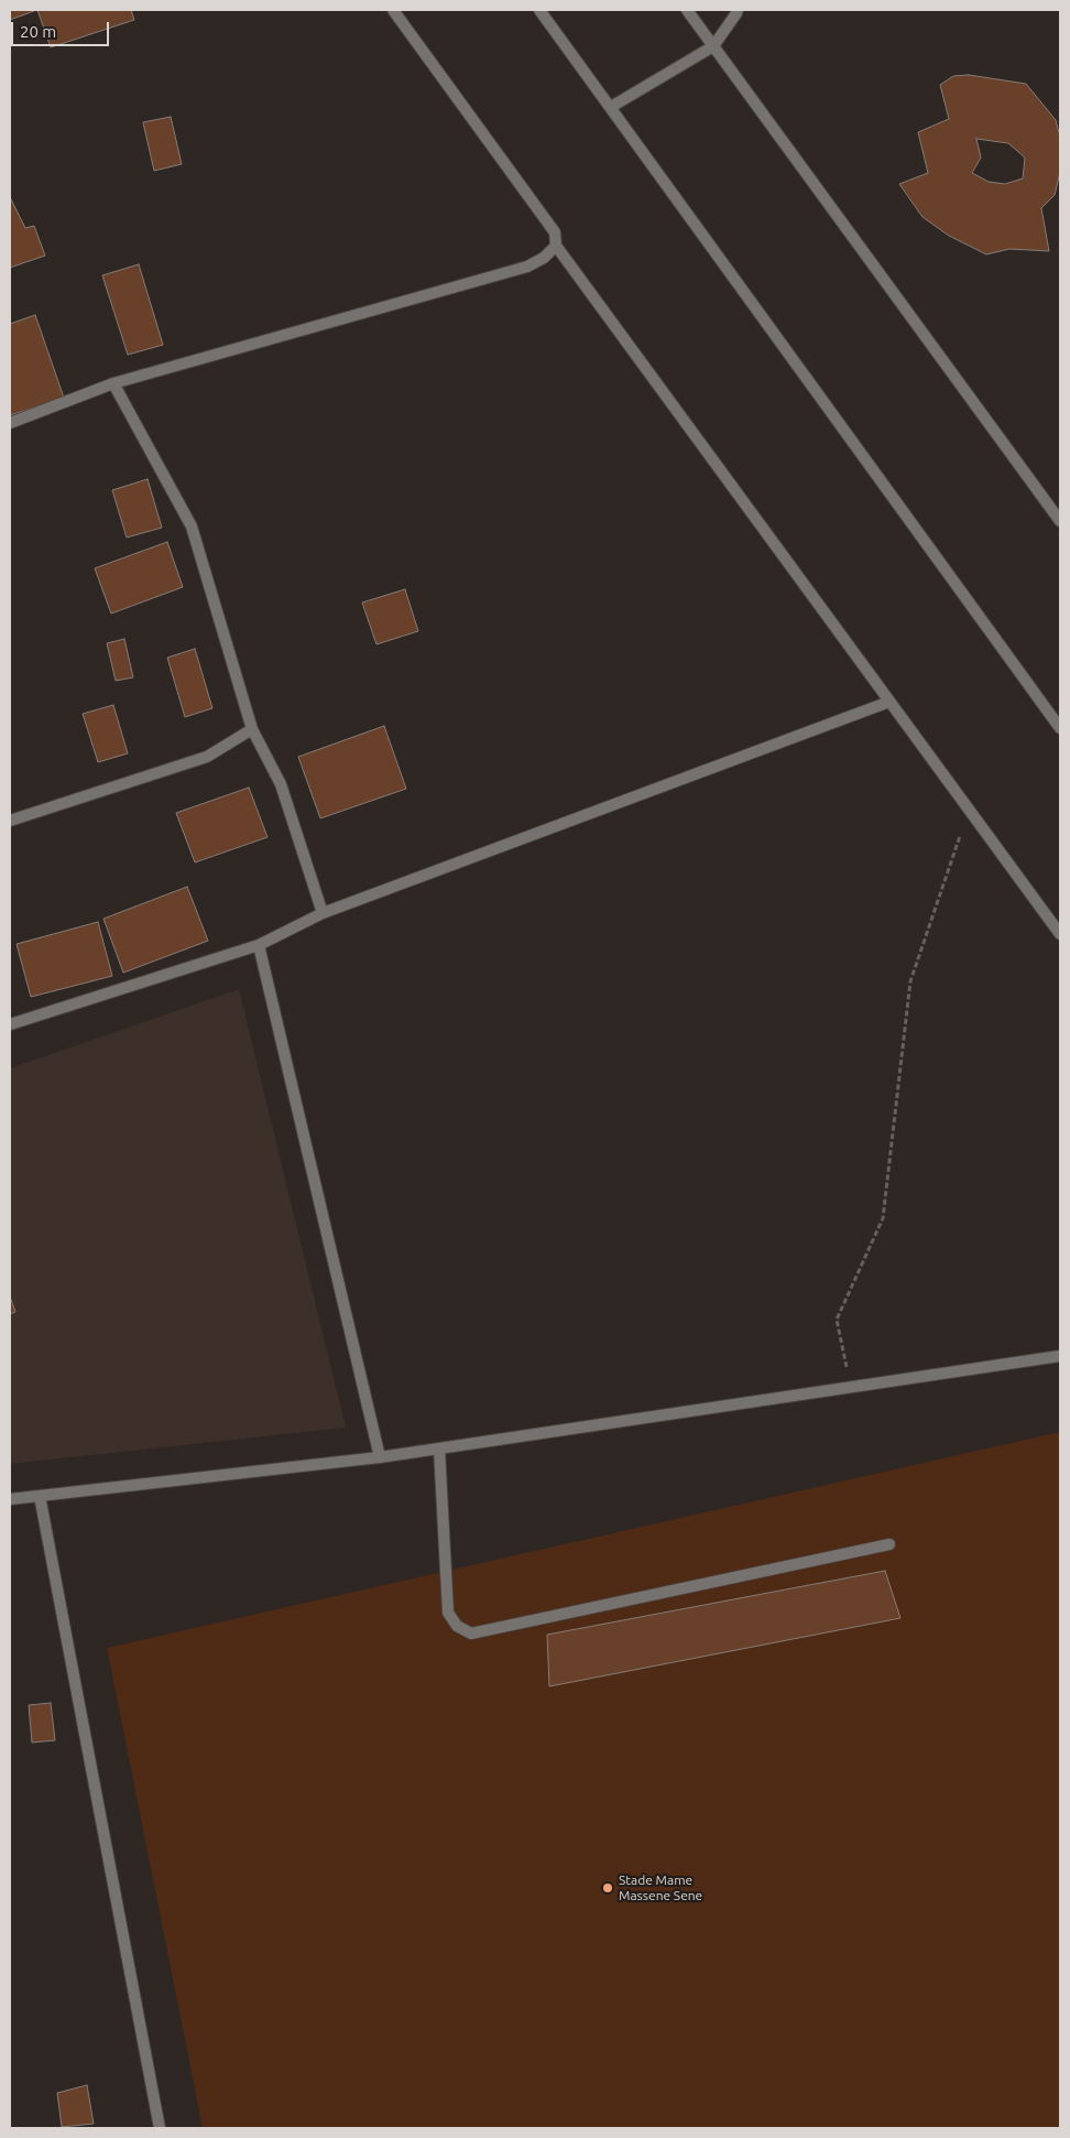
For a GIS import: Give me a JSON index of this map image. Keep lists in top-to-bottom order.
{
  "places": ["Stade Mame Massene Sene"],
  "scale_bar": "20 m"
}
